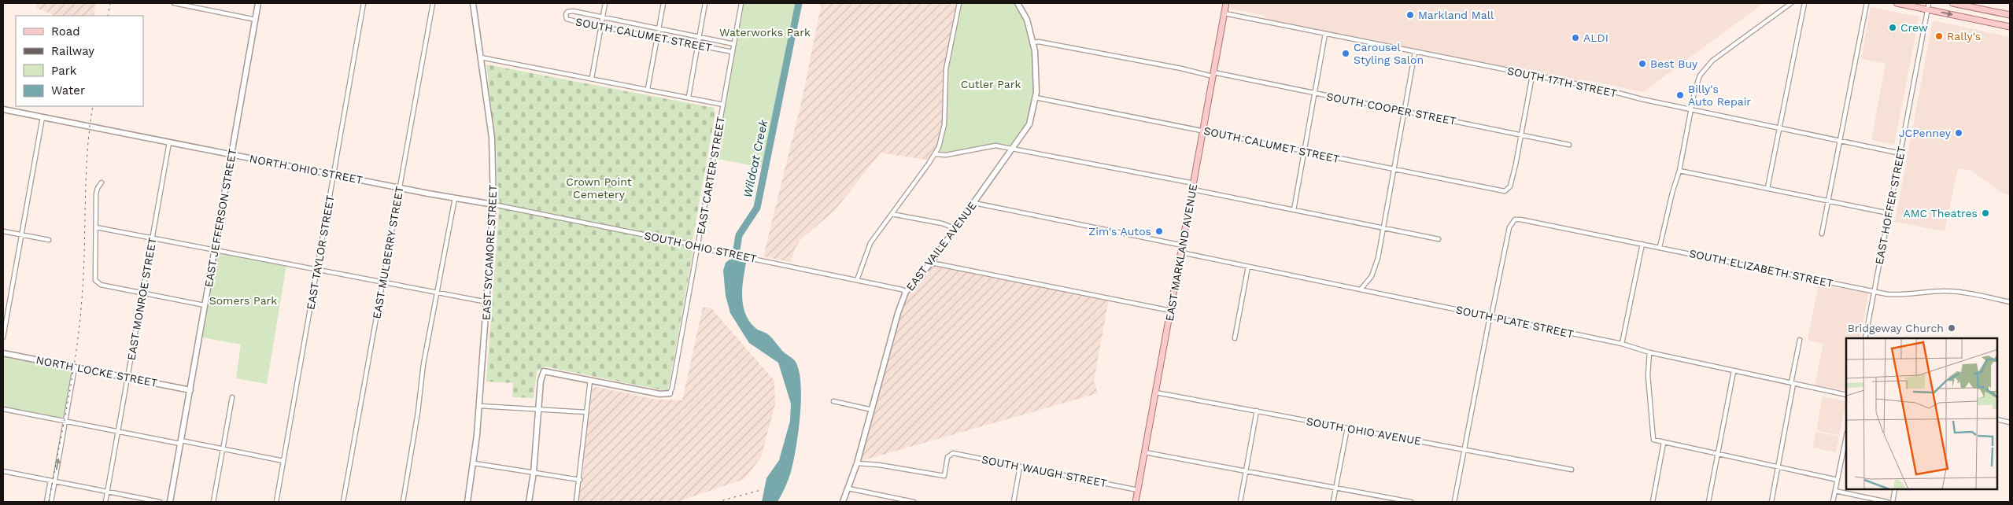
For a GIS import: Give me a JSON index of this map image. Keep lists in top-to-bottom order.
{
  "streets": {
    "main road": ["EAST MARKLAND AVENUE"],
    "street": [
      "SOUTH CALUMET STREET",
      "SOUTH 17TH STREET",
      "SOUTH COOPER STREET",
      "NORTH OHIO STREET",
      "EAST CARTER STREET",
      "EAST HOFFER STREET",
      "EAST JEFFERSON STREET",
      "EAST VAILE AVENUE",
      "SOUTH OHIO STREET",
      "EAST TAYLOR STREET",
      "EAST MULBERRY STREET",
      "EAST SYCAMORE STREET",
      "SOUTH ELIZABETH STREET",
      "EAST MONROE STREET",
      "SOUTH PLATE STREET",
      "NORTH LOCKE STREET",
      "SOUTH OHIO AVENUE",
      "SOUTH WAUGH STREET"
    ]
  },
  "crossings": [
    ["SOUTH CALUMET STREET", "SOUTH COOPER STREET"],
    ["SOUTH CALUMET STREET", "EAST CARTER STREET"],
    ["SOUTH CALUMET STREET", "EAST VAILE AVENUE"],
    ["SOUTH CALUMET STREET", "EAST MARKLAND AVENUE"],
    ["SOUTH 17TH STREET", "EAST HOFFER STREET"],
    ["SOUTH 17TH STREET", "EAST MARKLAND AVENUE"],
    ["SOUTH COOPER STREET", "EAST VAILE AVENUE"],
    ["SOUTH COOPER STREET", "EAST MARKLAND AVENUE"],
    ["NORTH OHIO STREET", "EAST JEFFERSON STREET"],
    ["NORTH OHIO STREET", "SOUTH OHIO STREET"],
    ["NORTH OHIO STREET", "EAST TAYLOR STREET"],
    ["NORTH OHIO STREET", "EAST MULBERRY STREET"],
    ["NORTH OHIO STREET", "EAST SYCAMORE STREET"],
    ["NORTH OHIO STREET", "EAST MONROE STREET"],
    ["EAST CARTER STREET", "SOUTH OHIO STREET"],
    ["EAST HOFFER STREET", "SOUTH ELIZABETH STREET"],
    ["EAST JEFFERSON STREET", "NORTH LOCKE STREET"],
    ["EAST VAILE AVENUE", "SOUTH OHIO STREET"],
    ["EAST VAILE AVENUE", "SOUTH WAUGH STREET"],
    ["SOUTH OHIO STREET", "EAST SYCAMORE STREET"],
    ["EAST MARKLAND AVENUE", "SOUTH PLATE STREET"],
    ["EAST MARKLAND AVENUE", "SOUTH OHIO AVENUE"],
    ["EAST MARKLAND AVENUE", "SOUTH WAUGH STREET"],
    ["SOUTH ELIZABETH STREET", "SOUTH PLATE STREET"],
    ["EAST MONROE STREET", "NORTH LOCKE STREET"]
  ],
  "water": ["Wildcat Creek"],
  "parks": [
    "Waterworks Park",
    "Cutler Park",
    "Crown Point Cemetery",
    "Somers Park"
  ],
  "places": [
    "Markland Mall",
    "Crew",
    "Rally's",
    "ALDI",
    "Carousel Styling Salon",
    "Best Buy",
    "Billy's Auto Repair",
    "JCPenney",
    "AMC Theatres",
    "Zim's Autos",
    "Bridgeway Church"
  ],
  "legend": [
    "Road",
    "Railway",
    "Park",
    "Water"
  ]
}
